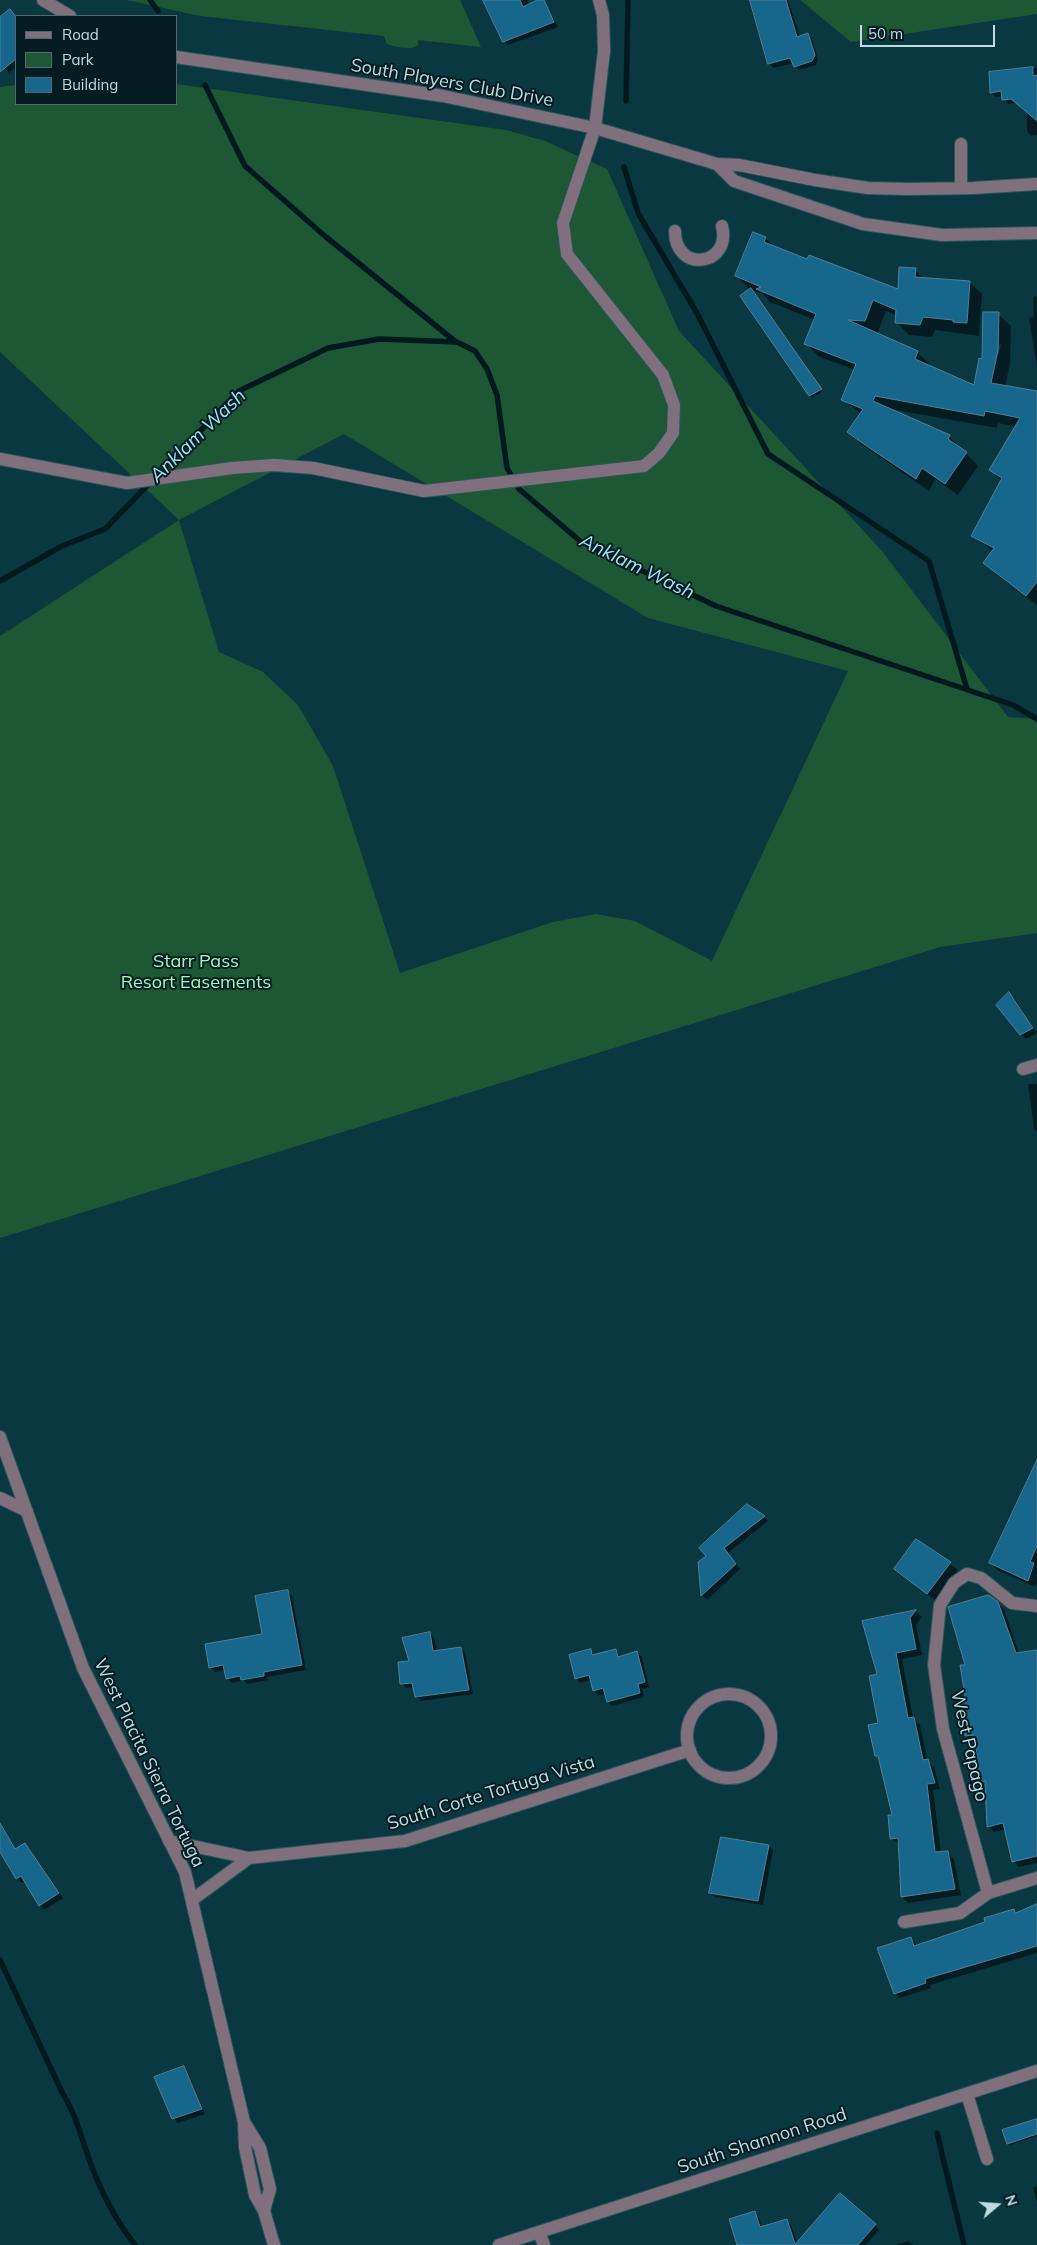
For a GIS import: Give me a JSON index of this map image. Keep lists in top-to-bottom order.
{
  "streets": {
    "street": [
      "South Players Club Drive",
      "West Papago",
      "West Placita Sierra Tortuga",
      "South Corte Tortuga Vista",
      "South Shannon Road"
    ]
  },
  "water": ["Anklam Wash"],
  "parks": ["Starr Pass Resort Easements"],
  "legend": ["Road", "Park", "Building"],
  "scale_bar": "50 m",
  "north": "right"
}
